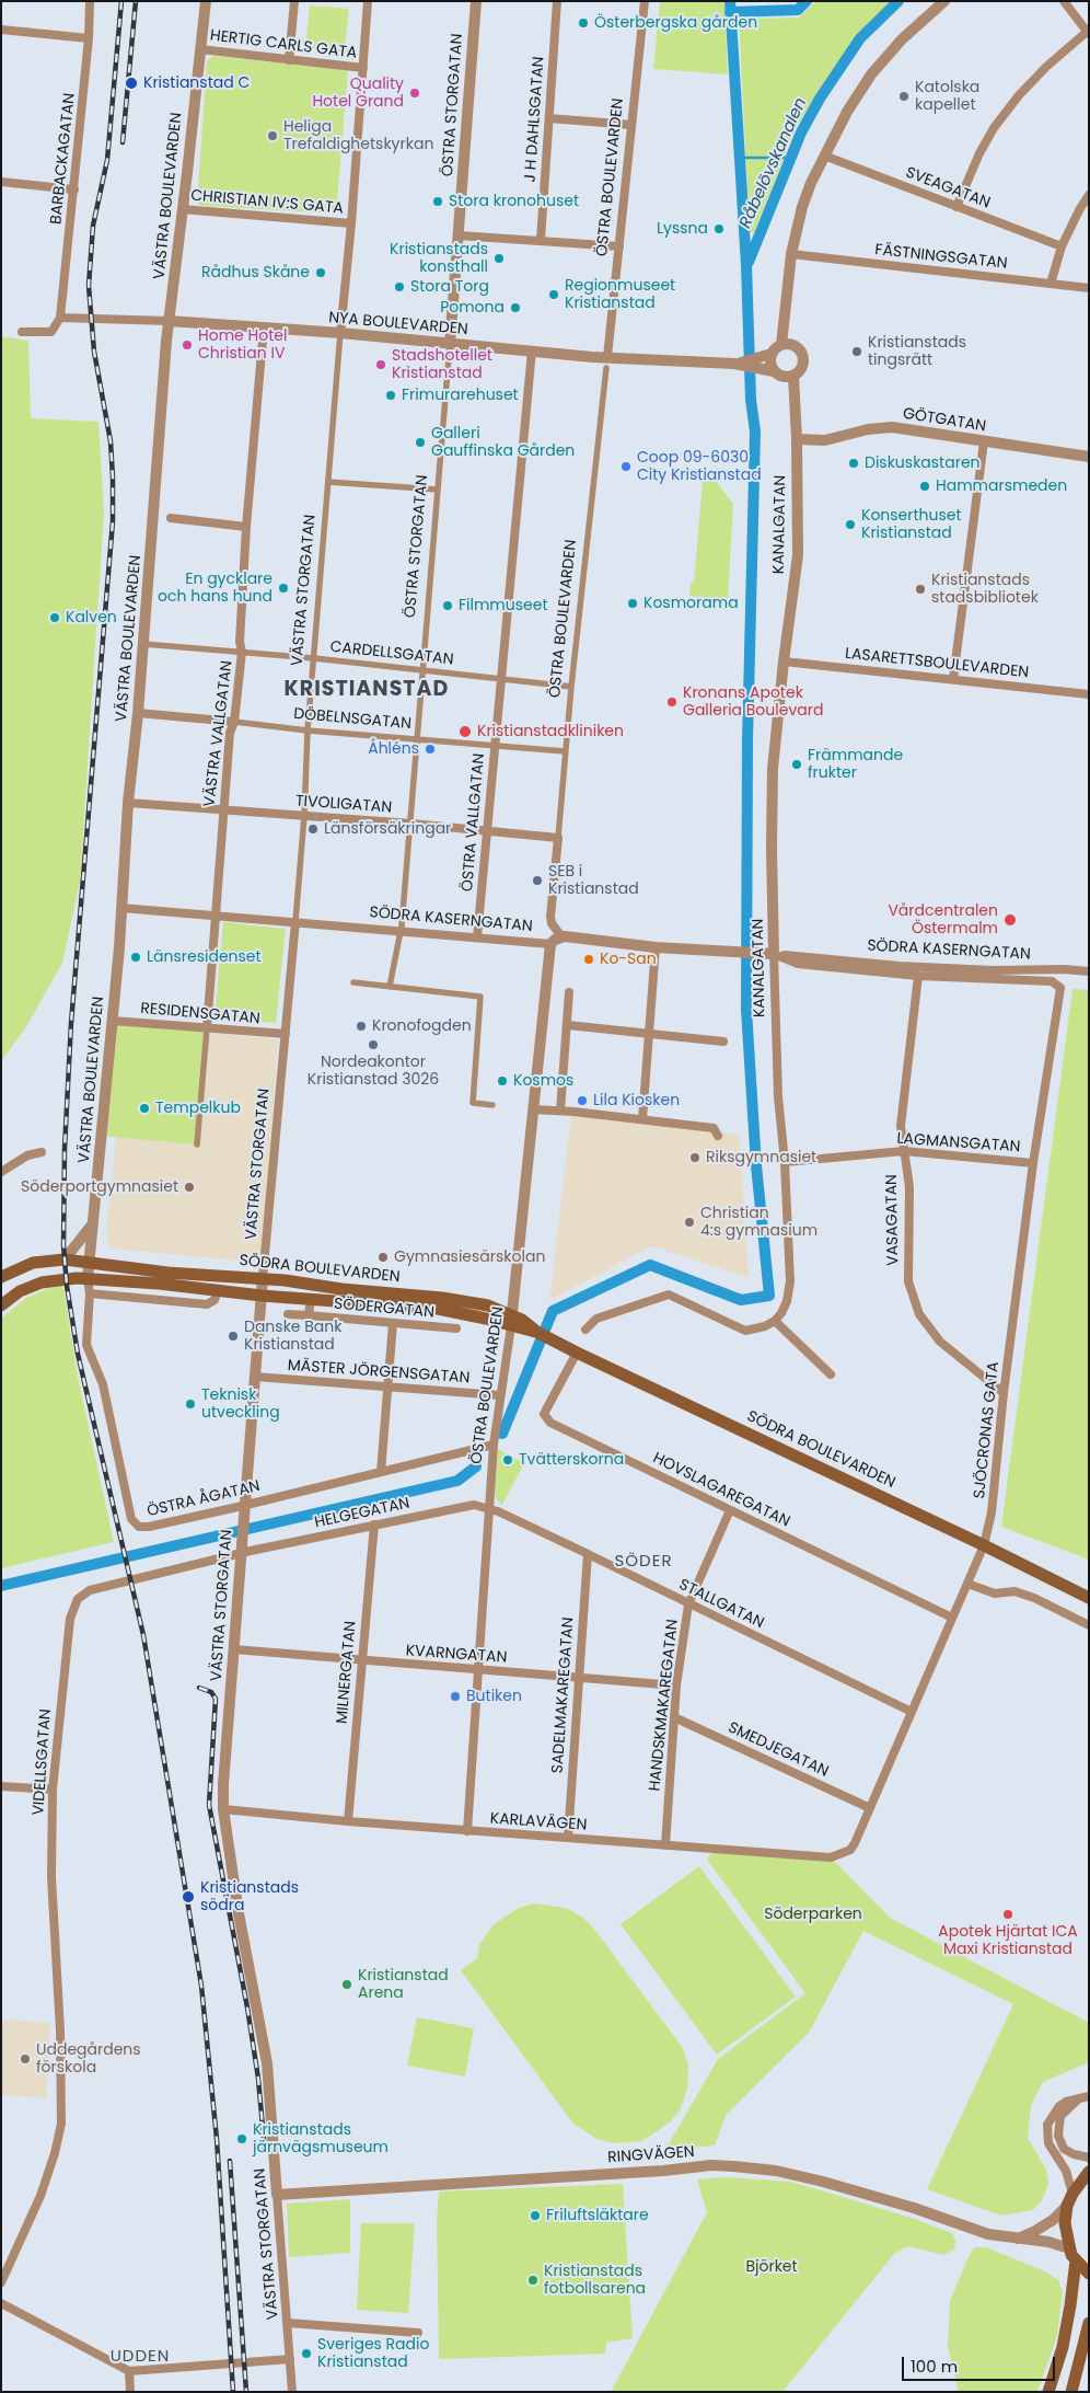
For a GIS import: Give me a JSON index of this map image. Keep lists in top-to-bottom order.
{
  "streets": {
    "main road": ["SÖDRA BOULEVARDEN"],
    "street": [
      "HERTIG CARLS GATA",
      "ÖSTRA STORGATAN",
      "J H DAHLSGATAN",
      "BARBACKAGATAN",
      "ÖSTRA BOULEVARDEN",
      "SVEAGATAN",
      "VÄSTRA BOULEVARDEN",
      "CHRISTIAN IV:S GATA",
      "FÄSTNINGSGATAN",
      "NYA BOULEVARDEN",
      "GÖTGATAN",
      "KANALGATAN",
      "VÄSTRA STORGATAN",
      "CARDELLSGATAN",
      "LASARETTSBOULEVARDEN",
      "DÖBELNSGATAN",
      "VÄSTRA VALLGATAN",
      "TIVOLIGATAN",
      "ÖSTRA VALLGATAN",
      "SÖDRA KASERNGATAN",
      "RESIDENSGATAN",
      "LAGMANSGATAN",
      "VASAGATAN",
      "SÖDERGATAN",
      "MÄSTER JÖRGENSGATAN",
      "SJÖCRONAS GATA",
      "HOVSLAGAREGATAN",
      "ÖSTRA ÅGATAN",
      "HELGEGATAN",
      "STALLGATAN",
      "KVARNGATAN",
      "MILNERGATAN",
      "SADELMAKAREGATAN",
      "HANDSKMAKAREGATAN",
      "SMEDJEGATAN",
      "VIDELLSGATAN",
      "KARLAVÄGEN",
      "RINGVÄGEN"
    ]
  },
  "crossings": [
    ["HERTIG CARLS GATA", "VÄSTRA BOULEVARDEN"],
    ["HERTIG CARLS GATA", "VÄSTRA STORGATAN"],
    ["ÖSTRA STORGATAN", "NYA BOULEVARDEN"],
    ["ÖSTRA STORGATAN", "CARDELLSGATAN"],
    ["ÖSTRA STORGATAN", "DÖBELNSGATAN"],
    ["ÖSTRA STORGATAN", "TIVOLIGATAN"],
    ["ÖSTRA STORGATAN", "SÖDRA KASERNGATAN"],
    ["BARBACKAGATAN", "NYA BOULEVARDEN"],
    ["ÖSTRA BOULEVARDEN", "NYA BOULEVARDEN"],
    ["ÖSTRA BOULEVARDEN", "CARDELLSGATAN"],
    ["ÖSTRA BOULEVARDEN", "DÖBELNSGATAN"],
    ["ÖSTRA BOULEVARDEN", "TIVOLIGATAN"],
    ["ÖSTRA BOULEVARDEN", "SÖDRA KASERNGATAN"],
    ["ÖSTRA BOULEVARDEN", "SÖDRA BOULEVARDEN"],
    ["ÖSTRA BOULEVARDEN", "MÄSTER JÖRGENSGATAN"],
    ["ÖSTRA BOULEVARDEN", "ÖSTRA ÅGATAN"],
    ["ÖSTRA BOULEVARDEN", "HELGEGATAN"],
    ["ÖSTRA BOULEVARDEN", "STALLGATAN"],
    ["ÖSTRA BOULEVARDEN", "KVARNGATAN"],
    ["ÖSTRA BOULEVARDEN", "KARLAVÄGEN"],
    ["VÄSTRA BOULEVARDEN", "CHRISTIAN IV:S GATA"],
    ["VÄSTRA BOULEVARDEN", "NYA BOULEVARDEN"],
    ["VÄSTRA BOULEVARDEN", "CARDELLSGATAN"],
    ["VÄSTRA BOULEVARDEN", "DÖBELNSGATAN"],
    ["VÄSTRA BOULEVARDEN", "TIVOLIGATAN"],
    ["VÄSTRA BOULEVARDEN", "SÖDRA KASERNGATAN"],
    ["VÄSTRA BOULEVARDEN", "RESIDENSGATAN"],
    ["VÄSTRA BOULEVARDEN", "SÖDRA BOULEVARDEN"],
    ["VÄSTRA BOULEVARDEN", "ÖSTRA ÅGATAN"],
    ["CHRISTIAN IV:S GATA", "VÄSTRA STORGATAN"],
    ["NYA BOULEVARDEN", "KANALGATAN"],
    ["NYA BOULEVARDEN", "VÄSTRA STORGATAN"],
    ["NYA BOULEVARDEN", "VÄSTRA VALLGATAN"],
    ["NYA BOULEVARDEN", "ÖSTRA VALLGATAN"],
    ["GÖTGATAN", "KANALGATAN"],
    ["KANALGATAN", "LASARETTSBOULEVARDEN"],
    ["KANALGATAN", "SÖDRA KASERNGATAN"],
    ["KANALGATAN", "LAGMANSGATAN"],
    ["VÄSTRA STORGATAN", "CARDELLSGATAN"],
    ["VÄSTRA STORGATAN", "DÖBELNSGATAN"],
    ["VÄSTRA STORGATAN", "TIVOLIGATAN"],
    ["VÄSTRA STORGATAN", "SÖDRA KASERNGATAN"],
    ["VÄSTRA STORGATAN", "RESIDENSGATAN"],
    ["VÄSTRA STORGATAN", "SÖDRA BOULEVARDEN"],
    ["VÄSTRA STORGATAN", "MÄSTER JÖRGENSGATAN"],
    ["VÄSTRA STORGATAN", "ÖSTRA ÅGATAN"],
    ["VÄSTRA STORGATAN", "HELGEGATAN"],
    ["VÄSTRA STORGATAN", "KVARNGATAN"],
    ["VÄSTRA STORGATAN", "VIDELLSGATAN"],
    ["VÄSTRA STORGATAN", "KARLAVÄGEN"],
    ["VÄSTRA STORGATAN", "RINGVÄGEN"],
    ["CARDELLSGATAN", "VÄSTRA VALLGATAN"],
    ["CARDELLSGATAN", "ÖSTRA VALLGATAN"],
    ["DÖBELNSGATAN", "VÄSTRA VALLGATAN"],
    ["DÖBELNSGATAN", "ÖSTRA VALLGATAN"],
    ["VÄSTRA VALLGATAN", "TIVOLIGATAN"],
    ["VÄSTRA VALLGATAN", "SÖDRA KASERNGATAN"],
    ["VÄSTRA VALLGATAN", "RESIDENSGATAN"],
    ["TIVOLIGATAN", "ÖSTRA VALLGATAN"],
    ["ÖSTRA VALLGATAN", "SÖDRA KASERNGATAN"],
    ["SÖDRA KASERNGATAN", "VASAGATAN"],
    ["SÖDRA KASERNGATAN", "SJÖCRONAS GATA"],
    ["LAGMANSGATAN", "VASAGATAN"],
    ["LAGMANSGATAN", "SJÖCRONAS GATA"],
    ["VASAGATAN", "SJÖCRONAS GATA"],
    ["SÖDRA BOULEVARDEN", "SJÖCRONAS GATA"],
    ["SÖDRA BOULEVARDEN", "HOVSLAGAREGATAN"],
    ["SÖDRA BOULEVARDEN", "ÖSTRA ÅGATAN"],
    ["SJÖCRONAS GATA", "HOVSLAGAREGATAN"],
    ["SJÖCRONAS GATA", "STALLGATAN"],
    ["SJÖCRONAS GATA", "SMEDJEGATAN"],
    ["SJÖCRONAS GATA", "KARLAVÄGEN"],
    ["HOVSLAGAREGATAN", "HANDSKMAKAREGATAN"],
    ["HELGEGATAN", "STALLGATAN"],
    ["HELGEGATAN", "MILNERGATAN"],
    ["HELGEGATAN", "VIDELLSGATAN"],
    ["STALLGATAN", "SADELMAKAREGATAN"],
    ["STALLGATAN", "HANDSKMAKAREGATAN"],
    ["KVARNGATAN", "MILNERGATAN"],
    ["KVARNGATAN", "SADELMAKAREGATAN"],
    ["KVARNGATAN", "HANDSKMAKAREGATAN"],
    ["MILNERGATAN", "KARLAVÄGEN"],
    ["SADELMAKAREGATAN", "KARLAVÄGEN"],
    ["HANDSKMAKAREGATAN", "SMEDJEGATAN"],
    ["HANDSKMAKAREGATAN", "KARLAVÄGEN"]
  ],
  "districts": ["KRISTIANSTAD", "SÖDER", "UDDEN"],
  "water": ["Råbelövskanalen"],
  "parks": ["Söderparken", "Björket"],
  "places": [
    "Österbergska gården",
    "Kristianstad C",
    "Quality Hotel Grand",
    "Katolska kapellet",
    "Heliga Trefaldighetskyrkan",
    "Stora kronohuset",
    "Lyssna",
    "Kristianstads konsthall",
    "Rådhus Skåne",
    "Stora Torg",
    "Regionmuseet Kristianstad",
    "Pomona",
    "Home Hotel Christian IV",
    "Kristianstads tingsrätt",
    "Stadshotellet Kristianstad",
    "Frimurarehuset",
    "Galleri Gauffinska Gården",
    "Diskuskastaren",
    "Coop 09-6030 City Kristianstad",
    "Hammarsmeden",
    "Konserthuset Kristianstad",
    "En gycklare och hans hund",
    "Kristianstads stadsbibliotek",
    "Kosmorama",
    "Filmmuseet",
    "Kalven",
    "Kronans Apotek Galleria Boulevard",
    "Kristianstadkliniken",
    "Åhléns",
    "Främmande frukter",
    "Länsförsäkringar",
    "SEB i Kristianstad",
    "Vårdcentralen Östermalm",
    "Länsresidenset",
    "Ko-San",
    "Kronofogden",
    "Nordeakontor Kristianstad 3026",
    "Kosmos",
    "Lila Kiosken",
    "Tempelkub",
    "Riksgymnasiet",
    "Söderportgymnasiet",
    "Christian 4:s gymnasium",
    "Gymnasiesärskolan",
    "Danske Bank Kristianstad",
    "Teknisk utveckling",
    "Tvätterskorna",
    "Butiken",
    "Kristianstads södra",
    "Apotek Hjärtat ICA Maxi Kristianstad",
    "Kristianstad Arena",
    "Uddegårdens förskola",
    "Kristianstads järnvägsmuseum",
    "Friluftsläktare",
    "Kristianstads fotbollsarena",
    "Sveriges Radio Kristianstad"
  ],
  "scale_bar": "100 m"
}
